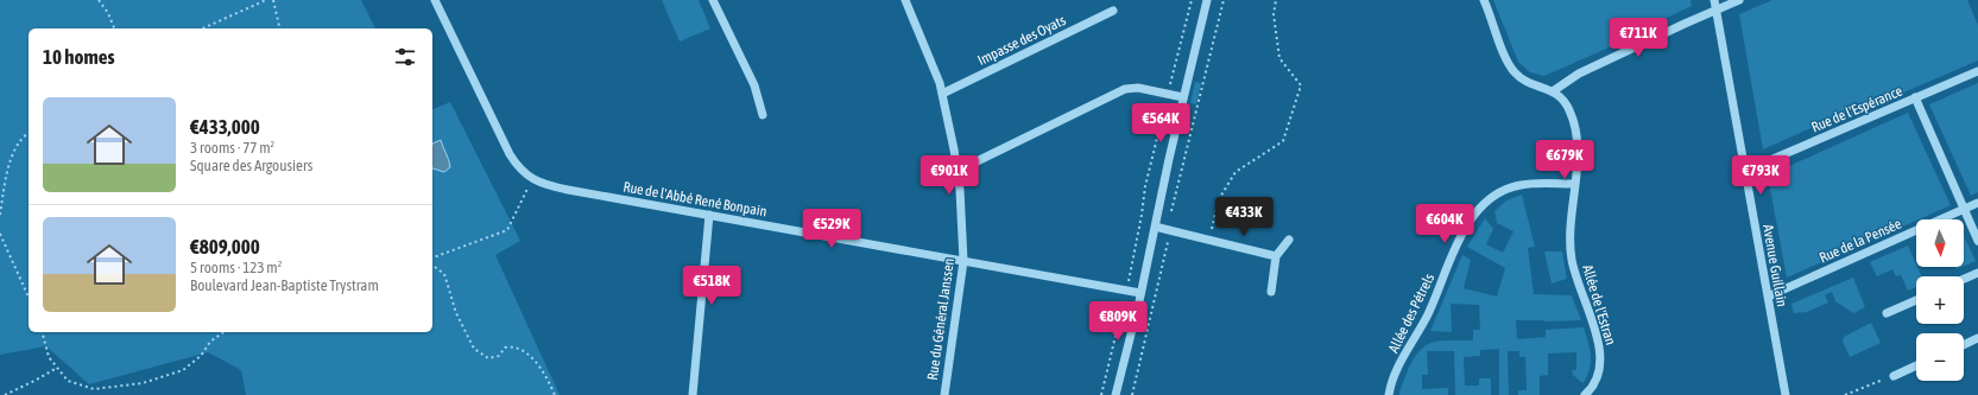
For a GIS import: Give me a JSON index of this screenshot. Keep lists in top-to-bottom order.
{
  "streets": {
    "street": [
      "Impasse des Oyats",
      "Rue de l'Espérance",
      "Rue de l'Abbé René Bonpain",
      "Rue de la Pensée",
      "Avenue Guillain",
      "Allée de l'Estran",
      "Allée des Pétrels",
      "Rue du Général Janssen"
    ]
  },
  "crossings": [
    ["Impasse des Oyats", "Rue du Général Janssen"],
    ["Rue de l'Espérance", "Avenue Guillain"],
    ["Rue de l'Abbé René Bonpain", "Rue du Général Janssen"],
    ["Rue de la Pensée", "Avenue Guillain"],
    ["Allée de l'Estran", "Allée des Pétrels"]
  ],
  "north": "bottom",
  "page": {
    "price": [
      "€711K",
      "€564K",
      "€679K",
      "€901K",
      "€793K",
      "€433K",
      "€604K",
      "€529K",
      "€518K",
      "€809K"
    ],
    "heading": "10 homes",
    "list": [
      {
        "name": "€433,000",
        "note": "3 rooms · 77 m² · Square des Argousiers"
      },
      {
        "name": "€809,000",
        "note": "5 rooms · 123 m² · Boulevard Jean-Baptiste Trystram"
      }
    ],
    "map_buttons": ["+", "−"]
  }
}
